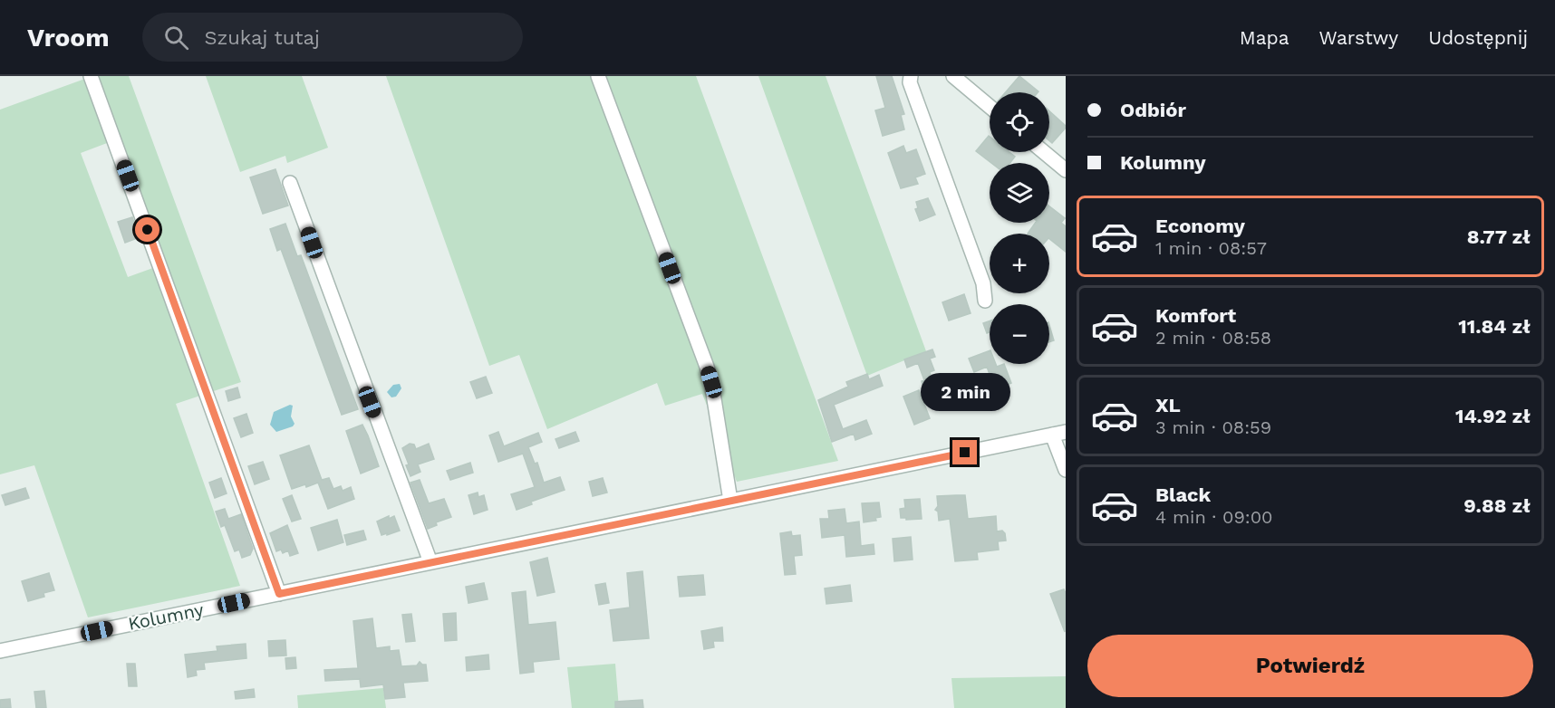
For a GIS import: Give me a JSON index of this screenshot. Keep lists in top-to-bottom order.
{
  "streets": {
    "street": ["Kolumny"]
  },
  "page": {
    "header": "Vroom",
    "search": "Szukaj tutaj",
    "nav": ["Mapa", "Warstwy", "Udostępnij"],
    "banner": ["Odbiór", "Kolumny"],
    "map_buttons": ["+", "−"],
    "list": [
      {
        "name": "Economy",
        "note": "1 min · 08:57",
        "value": "8.77 zł"
      },
      {
        "name": "Komfort",
        "note": "2 min · 08:58",
        "value": "11.84 zł"
      },
      {
        "name": "XL",
        "note": "3 min · 08:59",
        "value": "14.92 zł"
      },
      {
        "name": "Black",
        "note": "4 min · 09:00",
        "value": "9.88 zł"
      }
    ],
    "bubble": "2 min",
    "buttons": "Potwierdź"
  }
}
